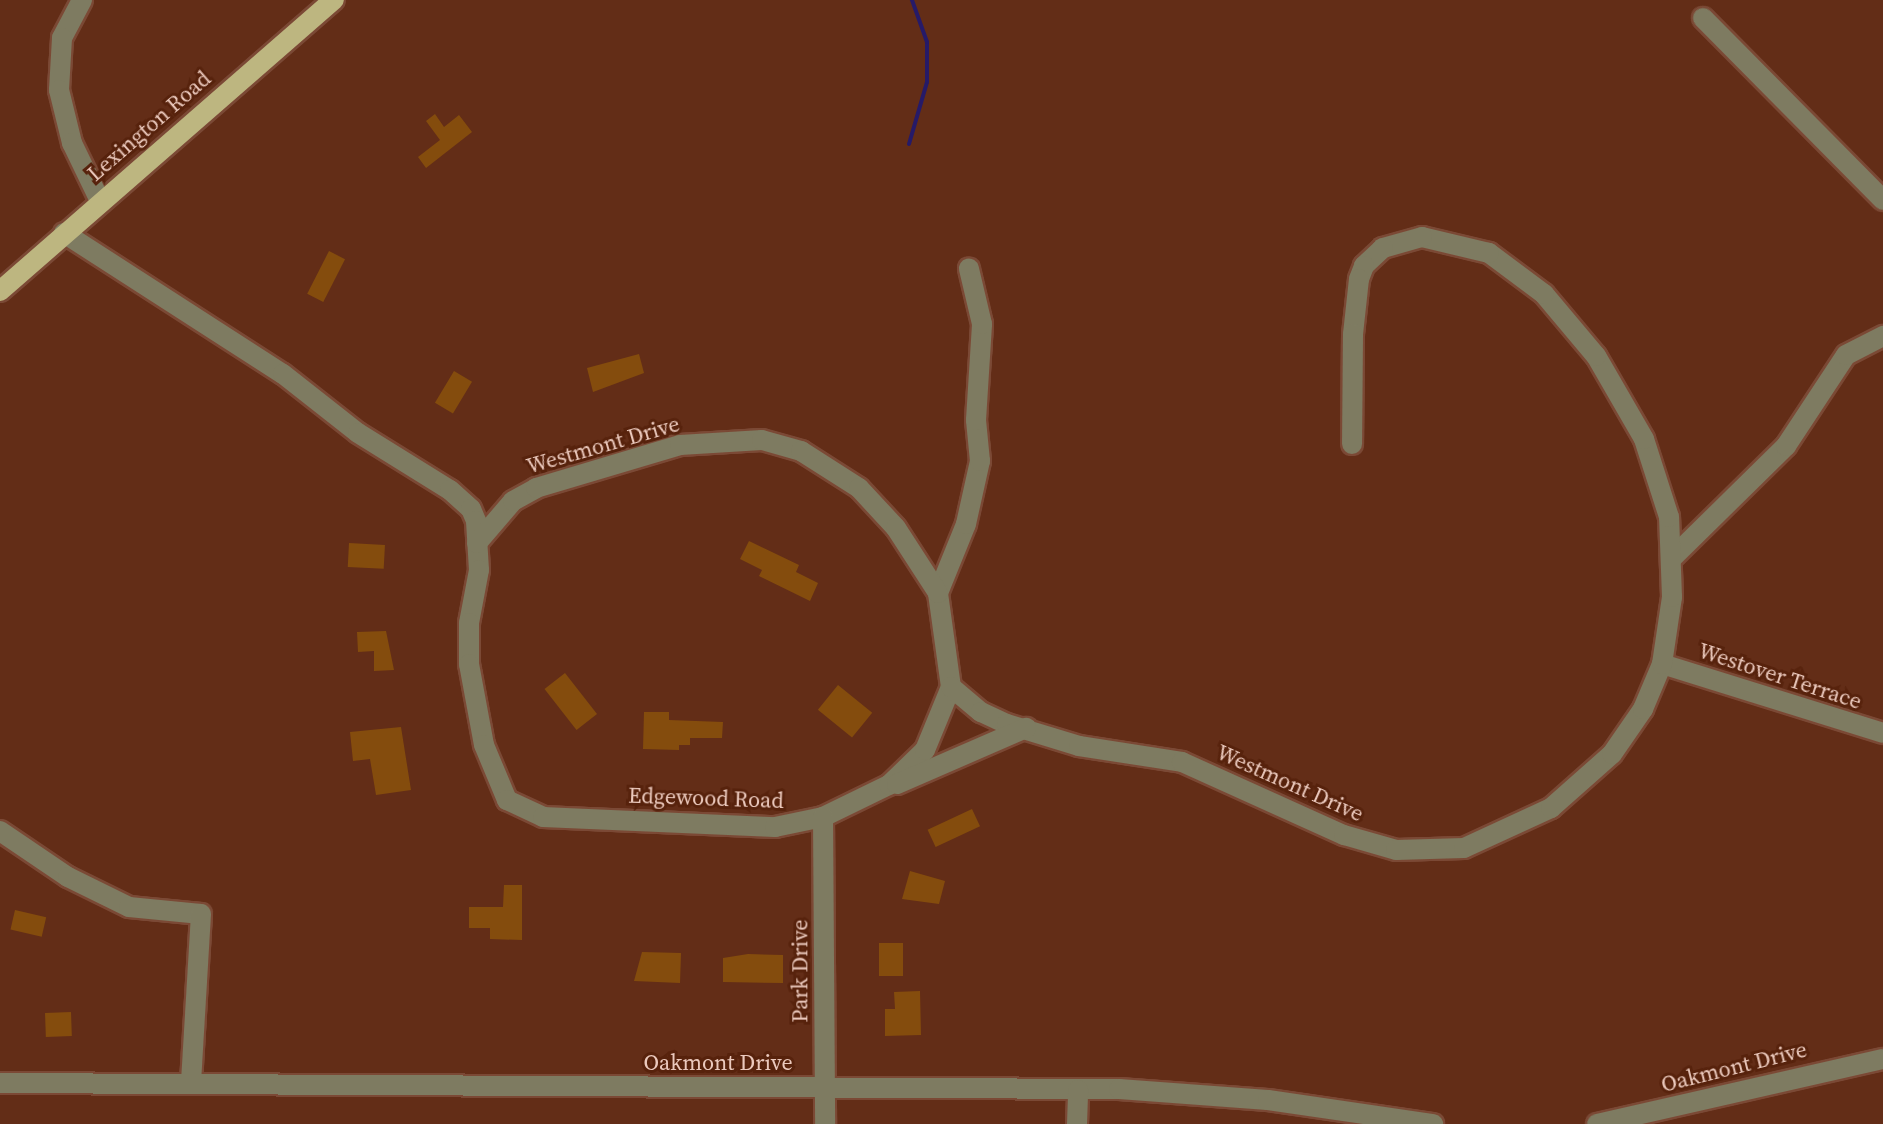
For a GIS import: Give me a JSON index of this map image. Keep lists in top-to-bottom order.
{
  "streets": {
    "main road": ["Lexington Road"],
    "street": [
      "Westmont Drive",
      "Westover Terrace",
      "Edgewood Road",
      "Park Drive",
      "Oakmont Drive"
    ]
  },
  "crossings": [
    ["Westmont Drive", "Westover Terrace"],
    ["Westmont Drive", "Edgewood Road"],
    ["Edgewood Road", "Park Drive"],
    ["Park Drive", "Oakmont Drive"]
  ]
}
